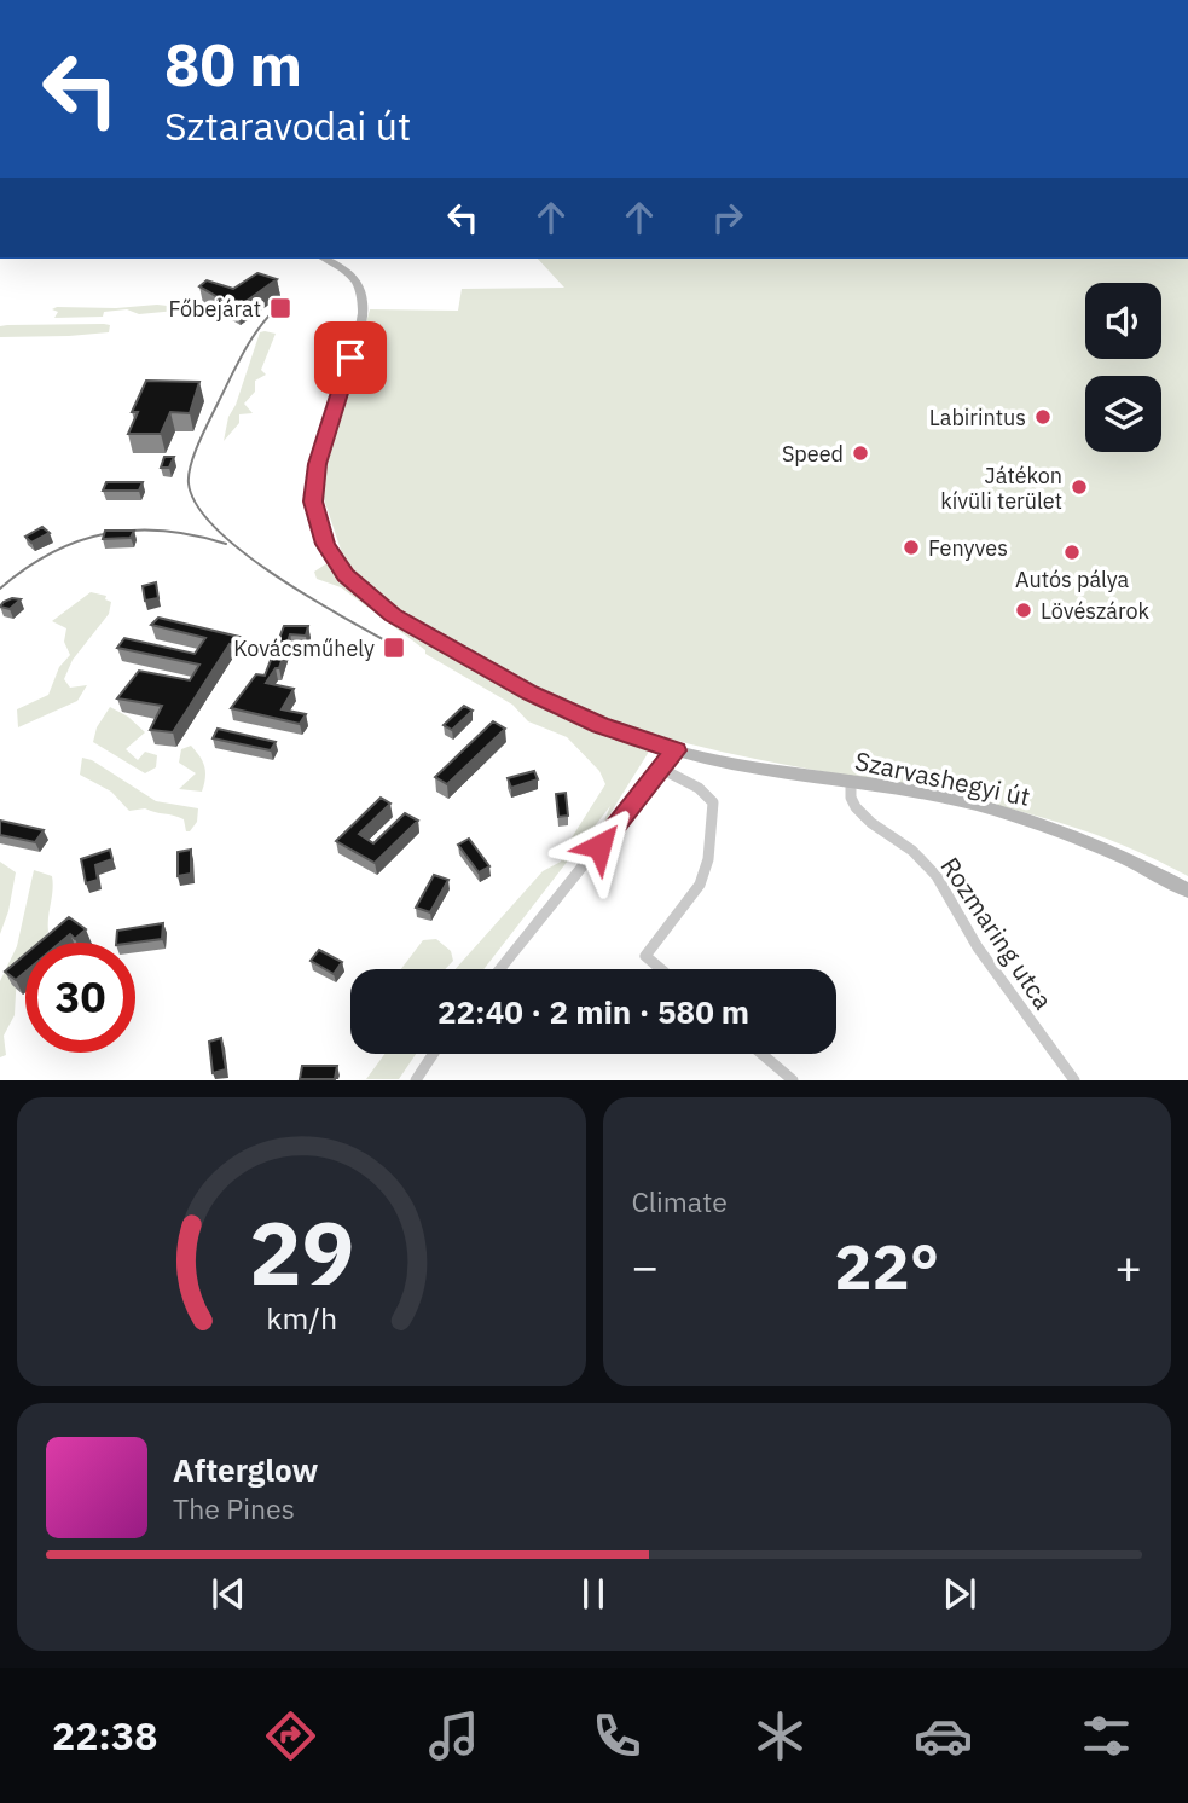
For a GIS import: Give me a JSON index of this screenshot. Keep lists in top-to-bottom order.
{
  "streets": {
    "street": ["Szarvashegyi út", "Rozmaring utca"]
  },
  "crossings": [
    ["Szarvashegyi út", "Rozmaring utca"]
  ],
  "places": {
    "transit": ["Főbejárat", "Kovácsműhely"],
    "other": [
      "Labirintus",
      "Speed",
      "Játékon kívüli terület",
      "Fenyves",
      "Autós pálya",
      "Lövészárok"
    ]
  },
  "page": {
    "turn": ["80 m", "Sztaravodai út"],
    "limit": "30",
    "trip": "22:40 · 2 min · 580 m",
    "tile": "Climate",
    "heat": ["−", "22°", "+"],
    "song": ["Afterglow", "The Pines"],
    "tabs": "22:38",
    "gauge": ["29", "km/h"]
  }
}
